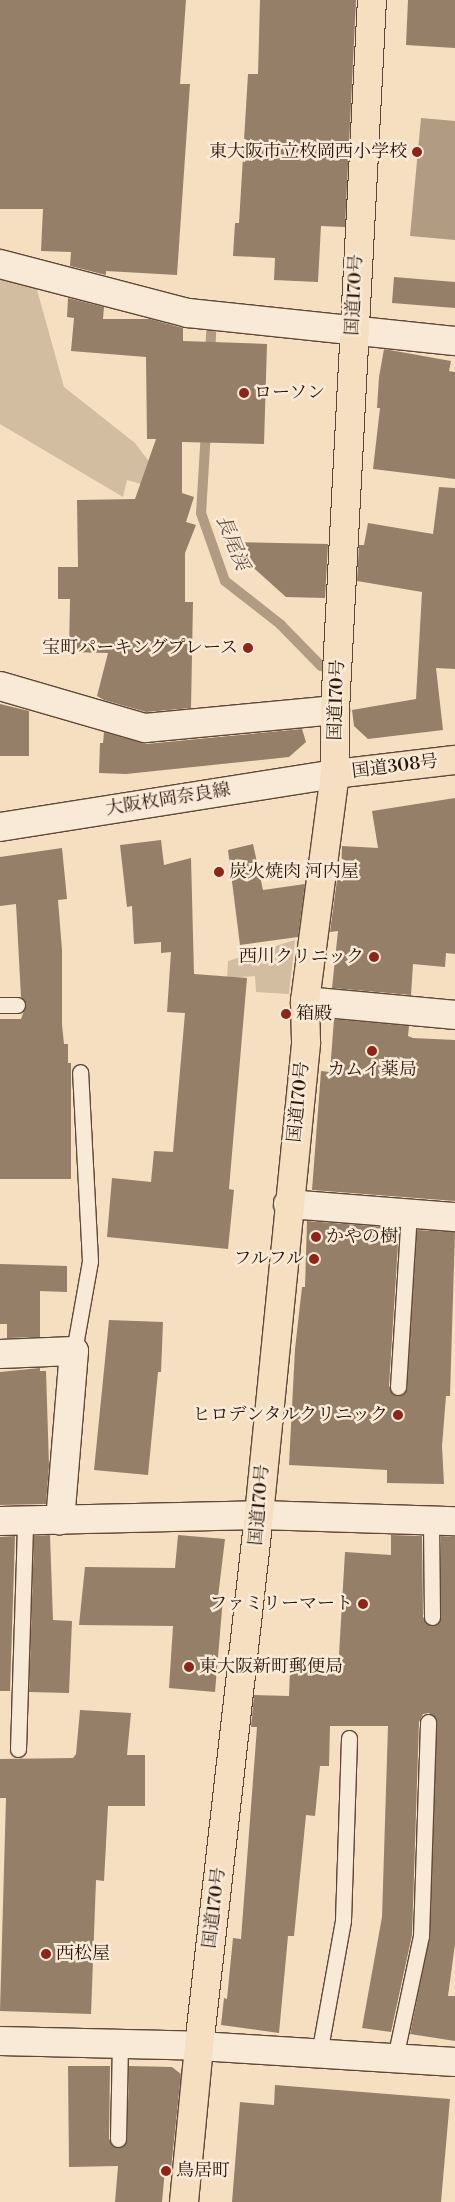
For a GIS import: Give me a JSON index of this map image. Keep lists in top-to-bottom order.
{
  "streets": {
    "highway": ["国道170号", "国道308号"],
    "street": ["大阪枚岡奈良線"]
  },
  "crossings": [
    ["国道170号", "国道308号"],
    ["国道170号", "大阪枚岡奈良線"],
    ["国道308号", "大阪枚岡奈良線"]
  ],
  "water": ["長尾渓"],
  "places": [
    "東大阪市立枚岡西小学校",
    "ローソン",
    "宝町パーキングプレース",
    "炭火焼肉 河内屋",
    "西川クリニック",
    "箱殿",
    "カムイ薬局",
    "かやの樹",
    "フルフル",
    "ヒロデンタルクリニック",
    "ファミリーマート",
    "東大阪新町郵便局",
    "西松屋",
    "鳥居町"
  ]
}
